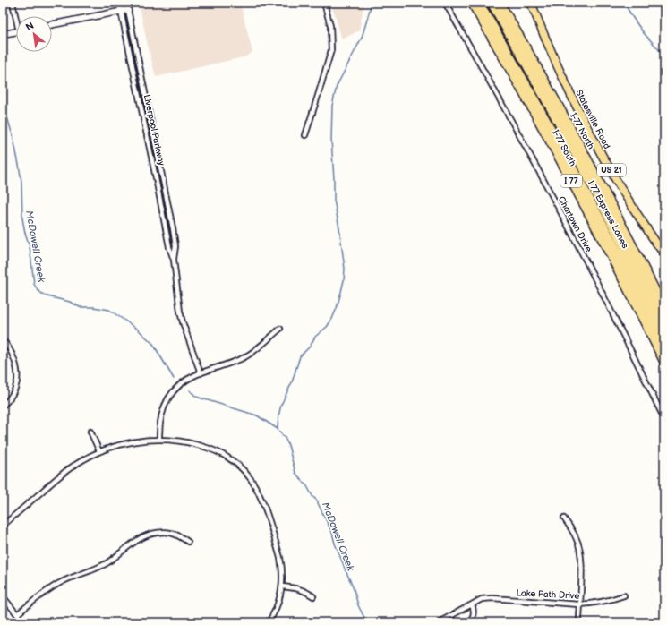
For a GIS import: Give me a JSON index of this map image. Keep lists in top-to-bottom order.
{
  "streets": {
    "highway": [
      "I-77 North",
      "I-77 South",
      "I 77",
      "I 77 Express Lanes"
    ],
    "main road": ["Statesville Road", "US 21"],
    "street": ["Liverpool Parkway", "Chartown Drive", "Lake Path Drive"]
  },
  "water": ["McDowell Creek"],
  "north": "top left"
}
